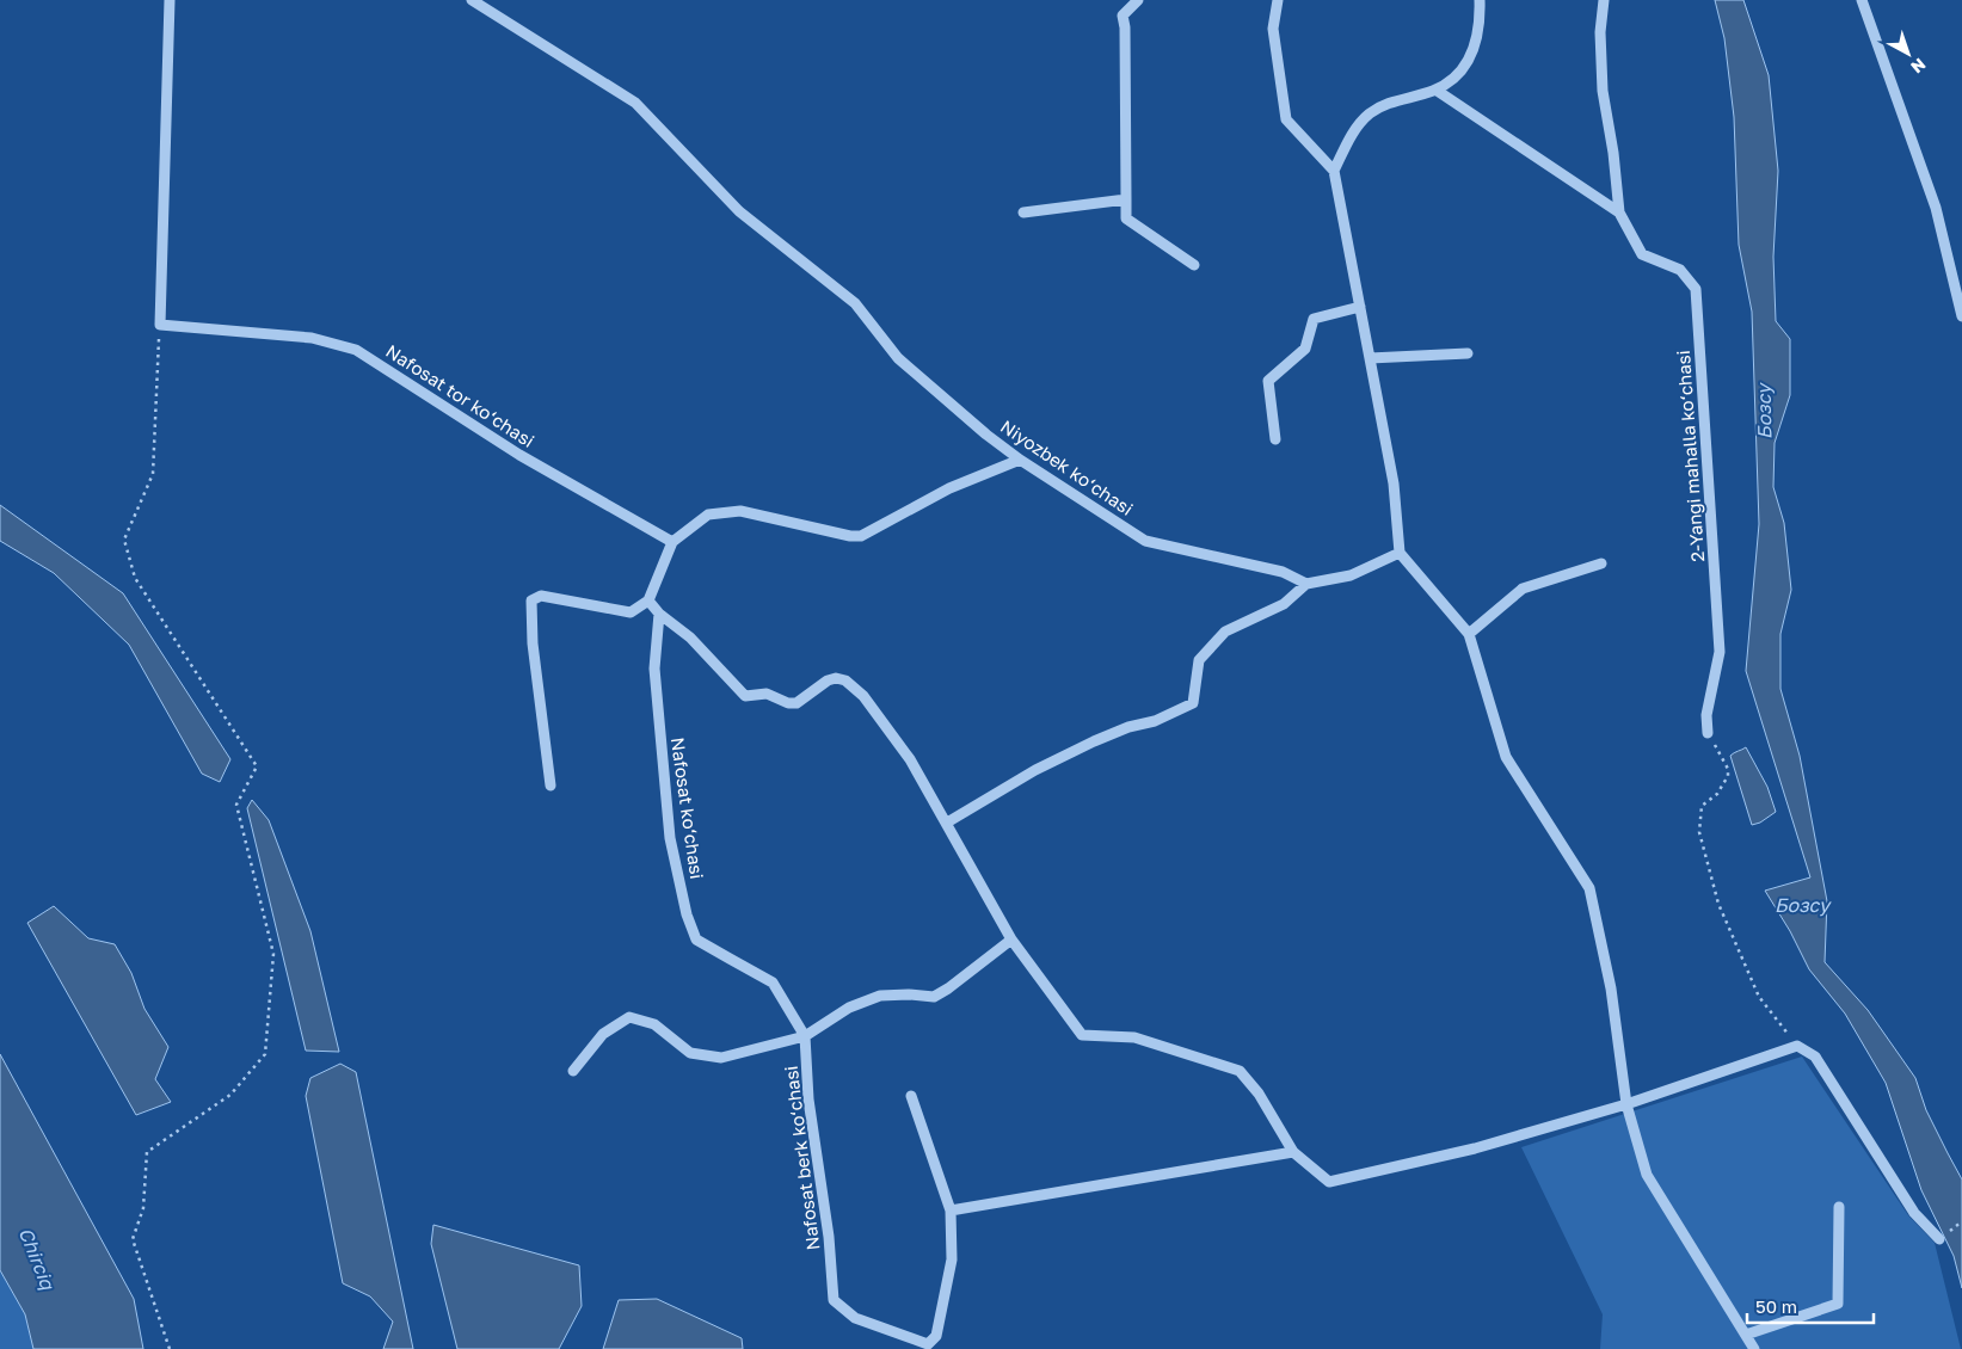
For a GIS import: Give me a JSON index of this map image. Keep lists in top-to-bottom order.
{
  "streets": {
    "street": [
      "Nafosat tor ko‘chasi",
      "2-Yangi mahalla ko‘chasi",
      "Niyozbek ko‘chasi",
      "Nafosat ko‘chasi",
      "Nafosat berk ko‘chasi"
    ]
  },
  "crossings": [
    ["Nafosat ko‘chasi", "Nafosat berk ko‘chasi"]
  ],
  "water": ["Бозсу", "Chirciq"],
  "scale_bar": "50 m",
  "north": "bottom right"
}
